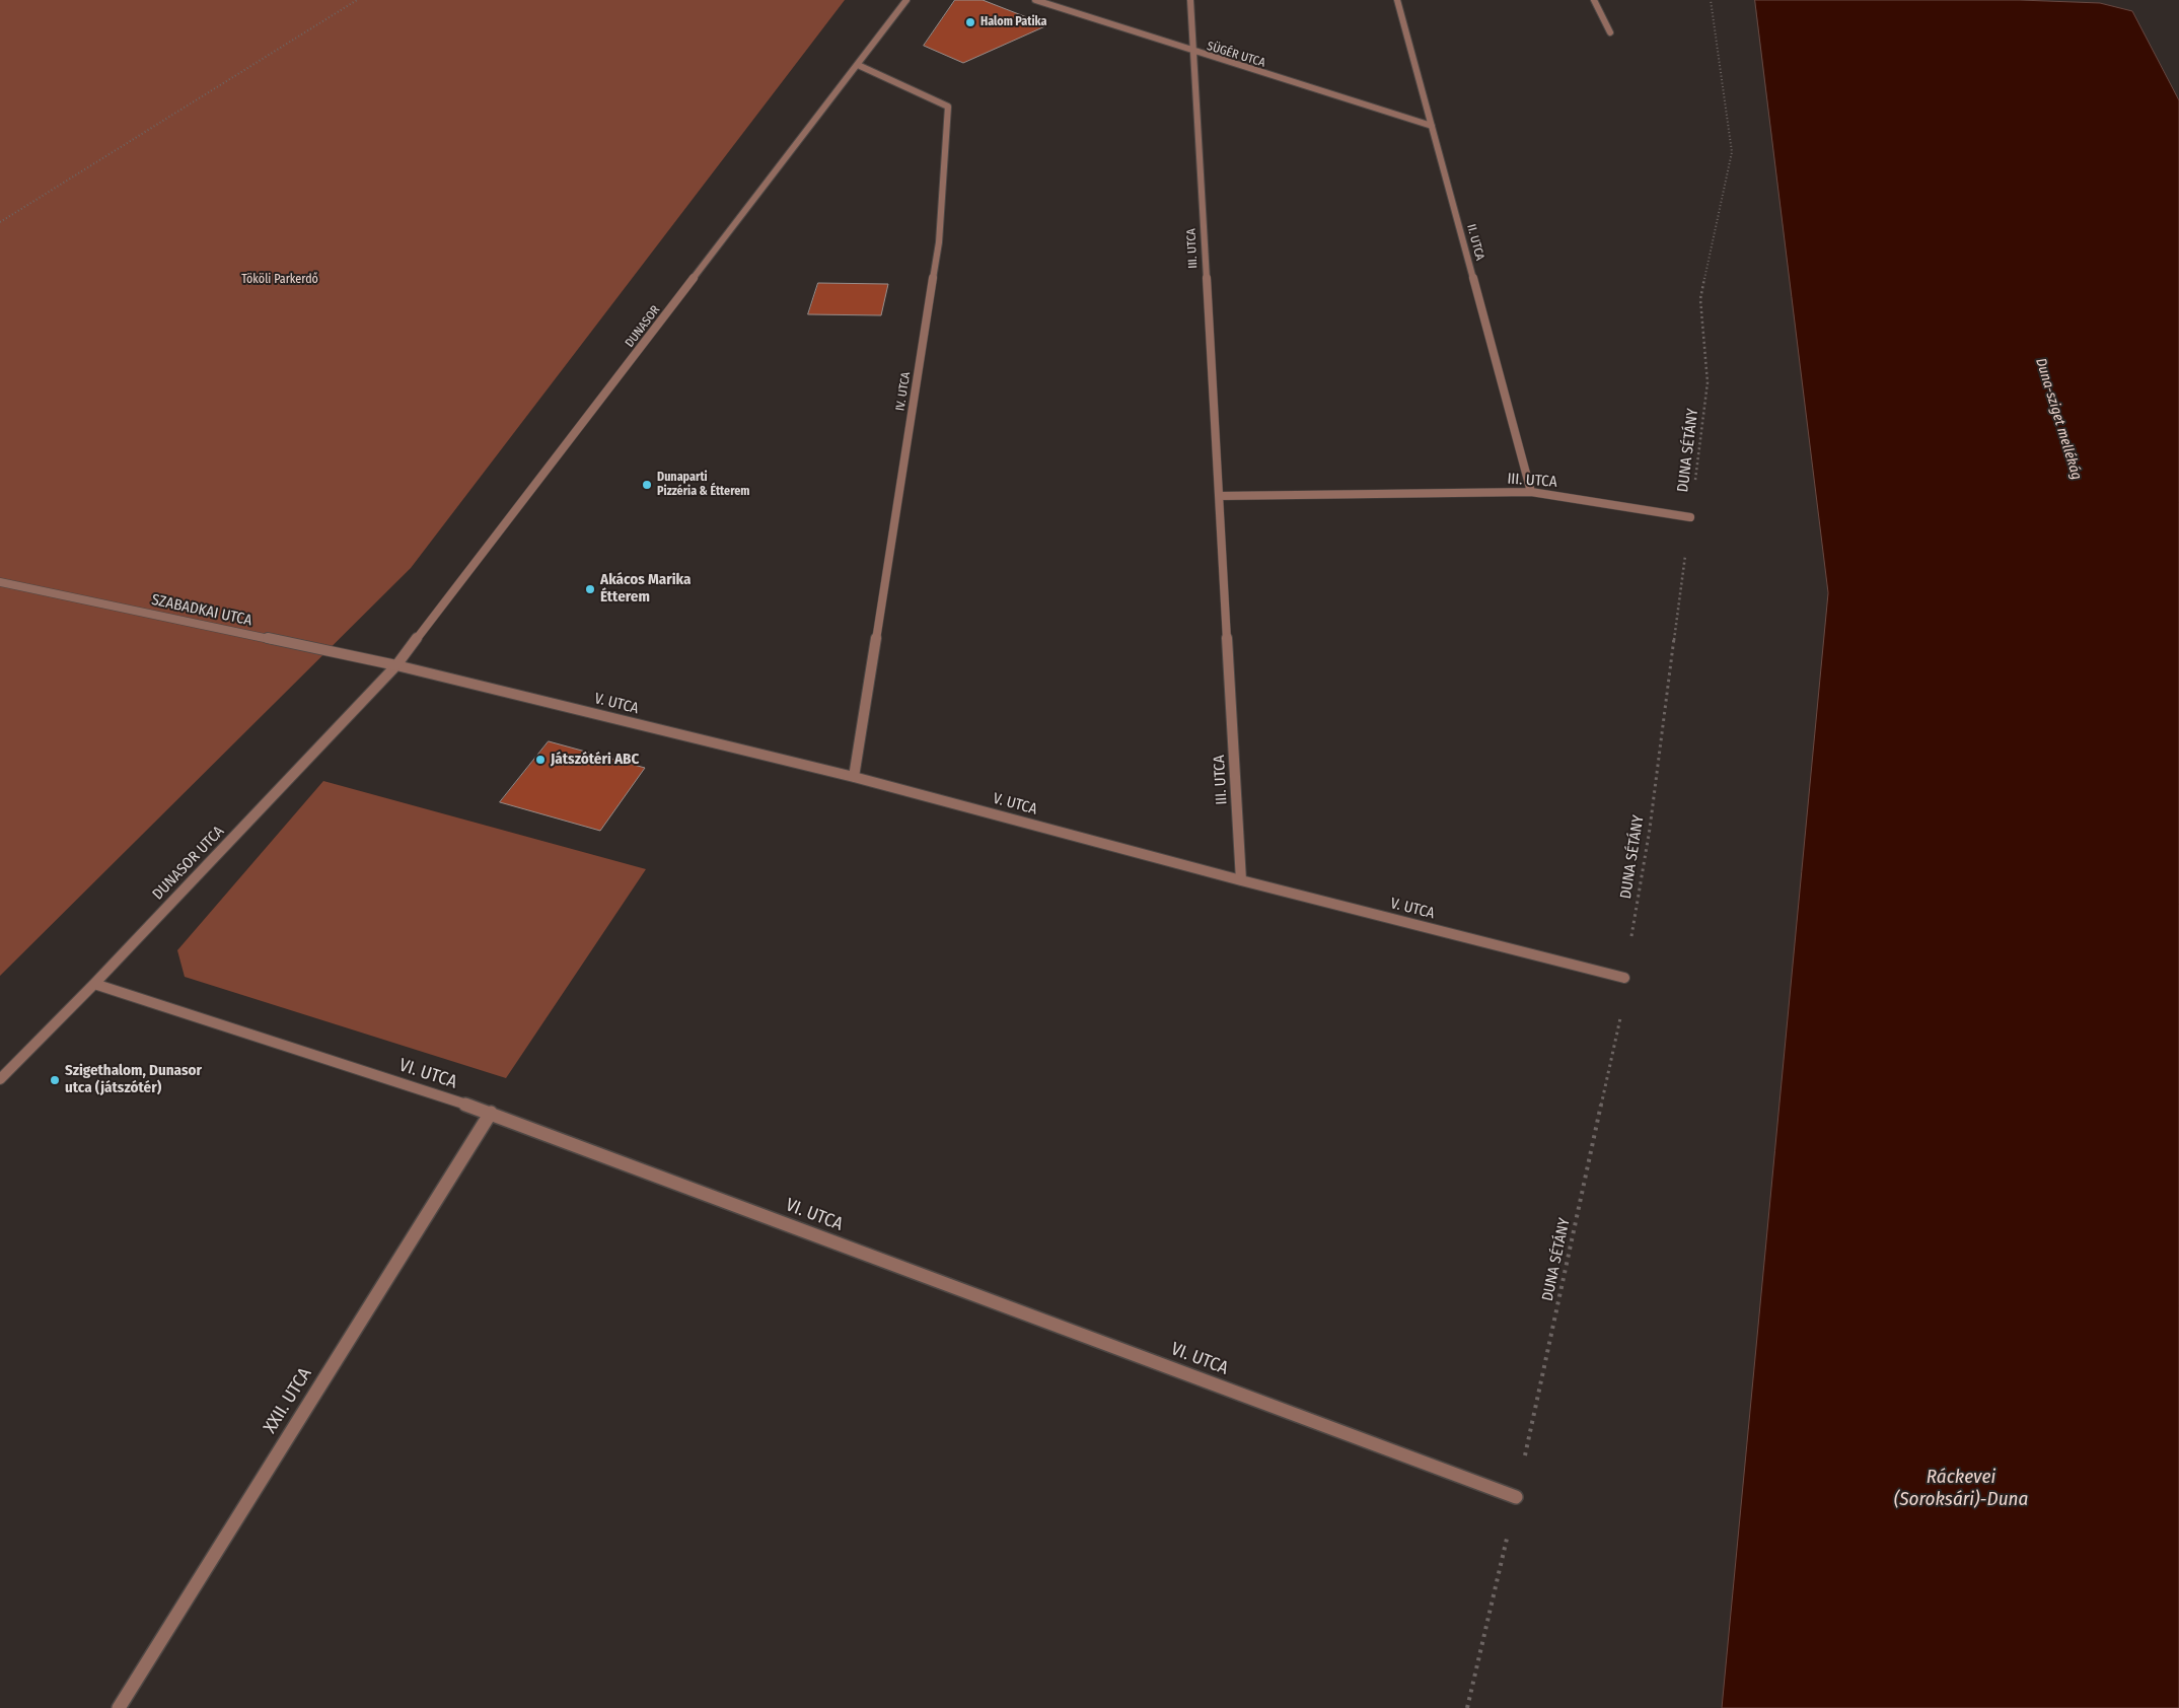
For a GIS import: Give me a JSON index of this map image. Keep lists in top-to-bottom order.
{
  "streets": {
    "street": [
      "SÜGÉR UTCA",
      "II. UTCA",
      "III. UTCA",
      "DUNASOR",
      "IV. UTCA",
      "SZABADKAI UTCA",
      "V. UTCA",
      "DUNASOR UTCA",
      "VI. UTCA",
      "XXII. UTCA"
    ],
    "path": ["DUNA SÉTÁNY"]
  },
  "crossings": [
    ["SÜGÉR UTCA", "II. UTCA"],
    ["SÜGÉR UTCA", "III. UTCA"],
    ["II. UTCA", "III. UTCA"],
    ["III. UTCA", "DUNA SÉTÁNY"],
    ["III. UTCA", "V. UTCA"],
    ["DUNASOR", "IV. UTCA"],
    ["DUNASOR", "SZABADKAI UTCA"],
    ["DUNASOR", "V. UTCA"],
    ["DUNASOR", "DUNASOR UTCA"],
    ["IV. UTCA", "V. UTCA"],
    ["DUNA SÉTÁNY", "V. UTCA"],
    ["DUNA SÉTÁNY", "VI. UTCA"],
    ["SZABADKAI UTCA", "V. UTCA"],
    ["SZABADKAI UTCA", "DUNASOR UTCA"],
    ["V. UTCA", "DUNASOR UTCA"],
    ["DUNASOR UTCA", "VI. UTCA"],
    ["VI. UTCA", "XXII. UTCA"]
  ],
  "water": ["Duna-sziget mellékág", "Ráckevei (Soroksári)-Duna"],
  "parks": ["Tököli Parkerdő"],
  "places": [
    "Halom Patika",
    "Dunaparti Pizzéria & Étterem",
    "Akácos Marika Étterem",
    "Játszótéri ABC",
    "Szigethalom, Dunasor utca (játszótér)"
  ]
}
